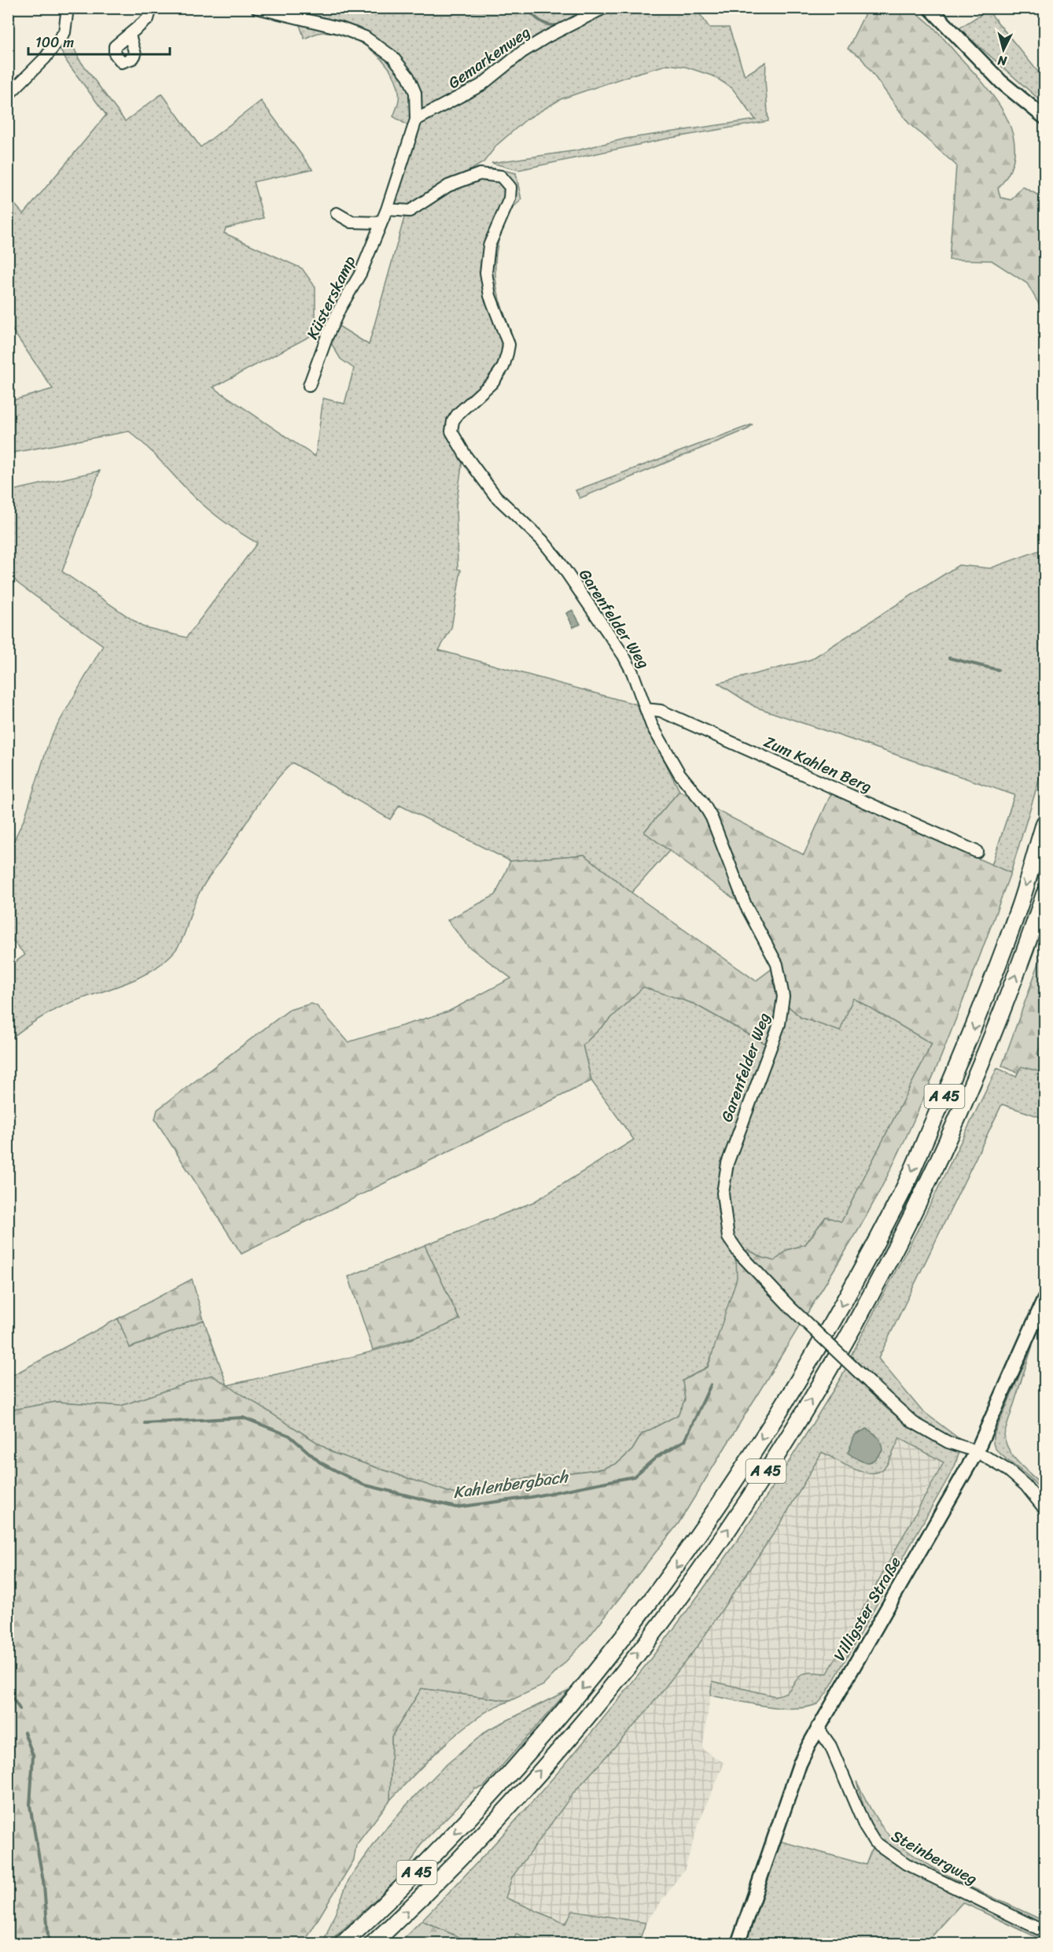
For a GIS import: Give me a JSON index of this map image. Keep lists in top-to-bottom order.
{
  "streets": {
    "highway": ["A 45"],
    "main road": ["Villigster Straße"],
    "street": [
      "Gemarkenweg",
      "Küsterskamp",
      "Garenfelder Weg",
      "Zum Kahlen Berg",
      "Steinbergweg"
    ]
  },
  "crossings": [
    ["Küsterskamp", "Garenfelder Weg"],
    ["Garenfelder Weg", "Zum Kahlen Berg"],
    ["Garenfelder Weg", "Villigster Straße"],
    ["Villigster Straße", "Steinbergweg"]
  ],
  "water": ["Kahlenbergbach"],
  "scale_bar": "100 m",
  "north": "bottom"
}
